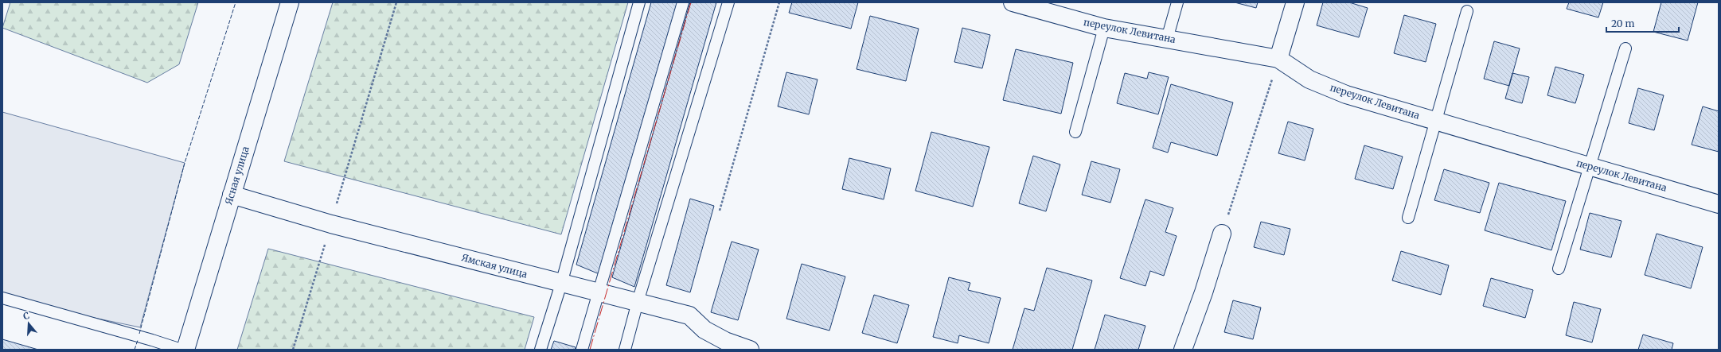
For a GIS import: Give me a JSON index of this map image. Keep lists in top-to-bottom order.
{
  "streets": {
    "street": ["переулок Левитана", "Ясная улица", "Ямская улица"]
  },
  "crossings": [
    ["Ясная улица", "Ямская улица"]
  ],
  "scale_bar": "20 m",
  "north": "top"
}
